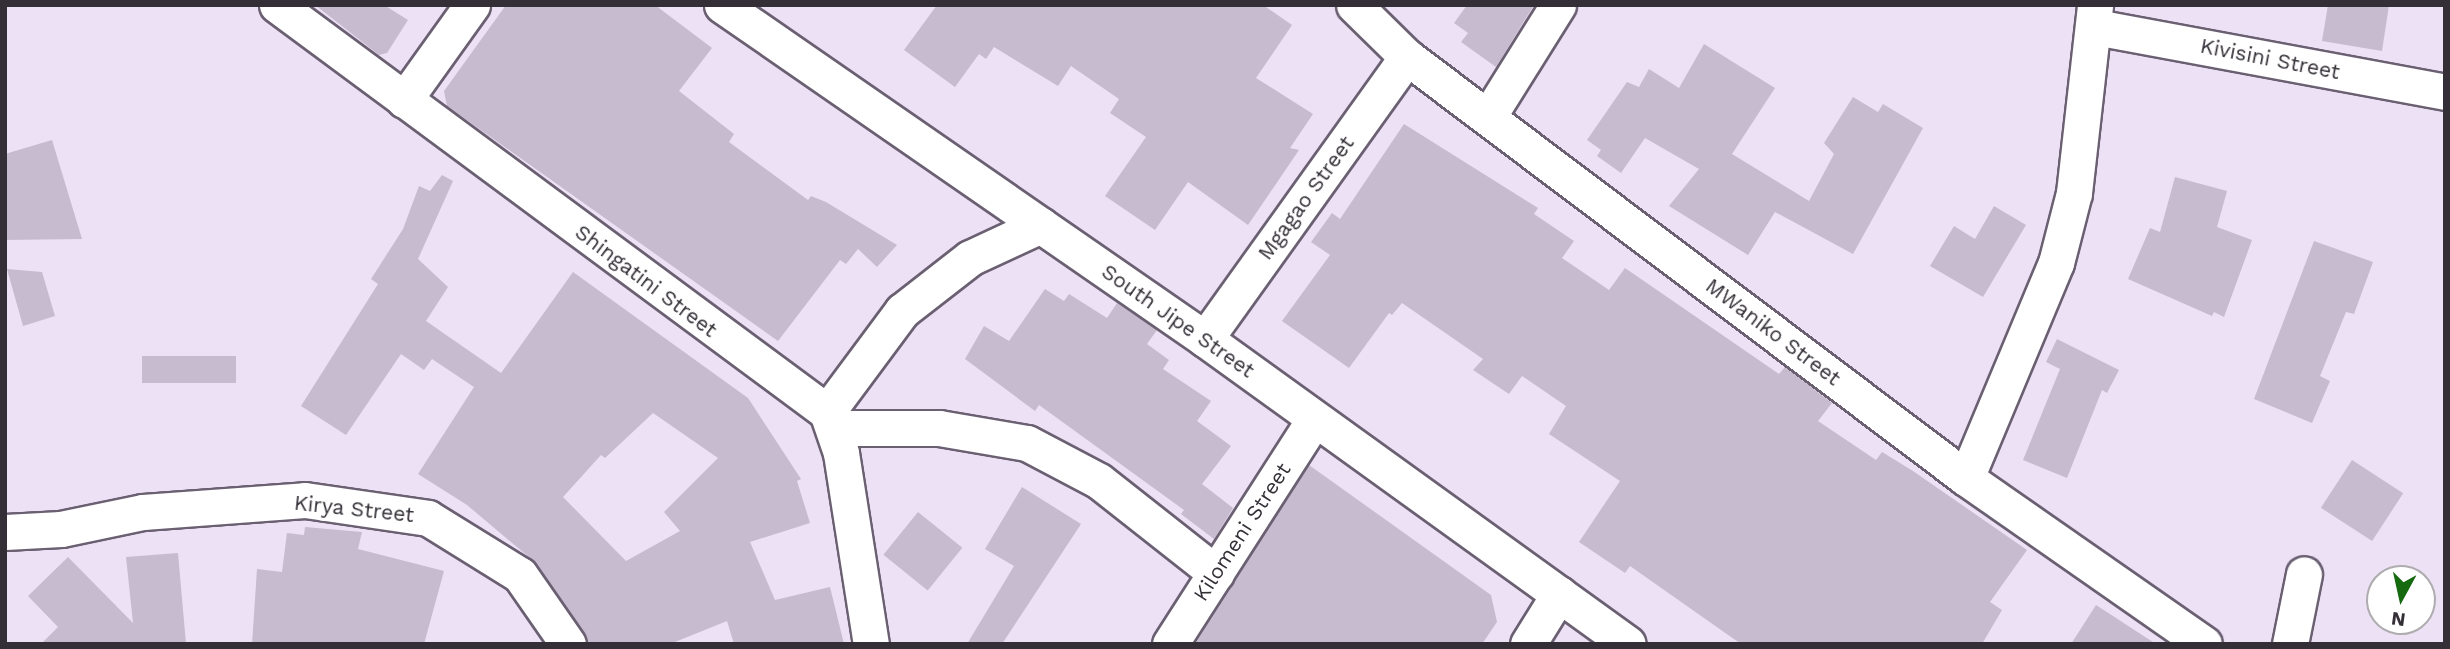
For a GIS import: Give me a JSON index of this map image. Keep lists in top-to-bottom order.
{
  "streets": {
    "street": [
      "Kivisini Street",
      "Mgagao Street",
      "Shingatini Street",
      "South Jipe Street",
      "MWaniko Street",
      "Kirya Street",
      "Kilomeni Street"
    ]
  },
  "crossings": [
    ["Mgagao Street", "South Jipe Street"],
    ["Mgagao Street", "MWaniko Street"],
    ["South Jipe Street", "Kilomeni Street"]
  ],
  "north": "bottom"
}
